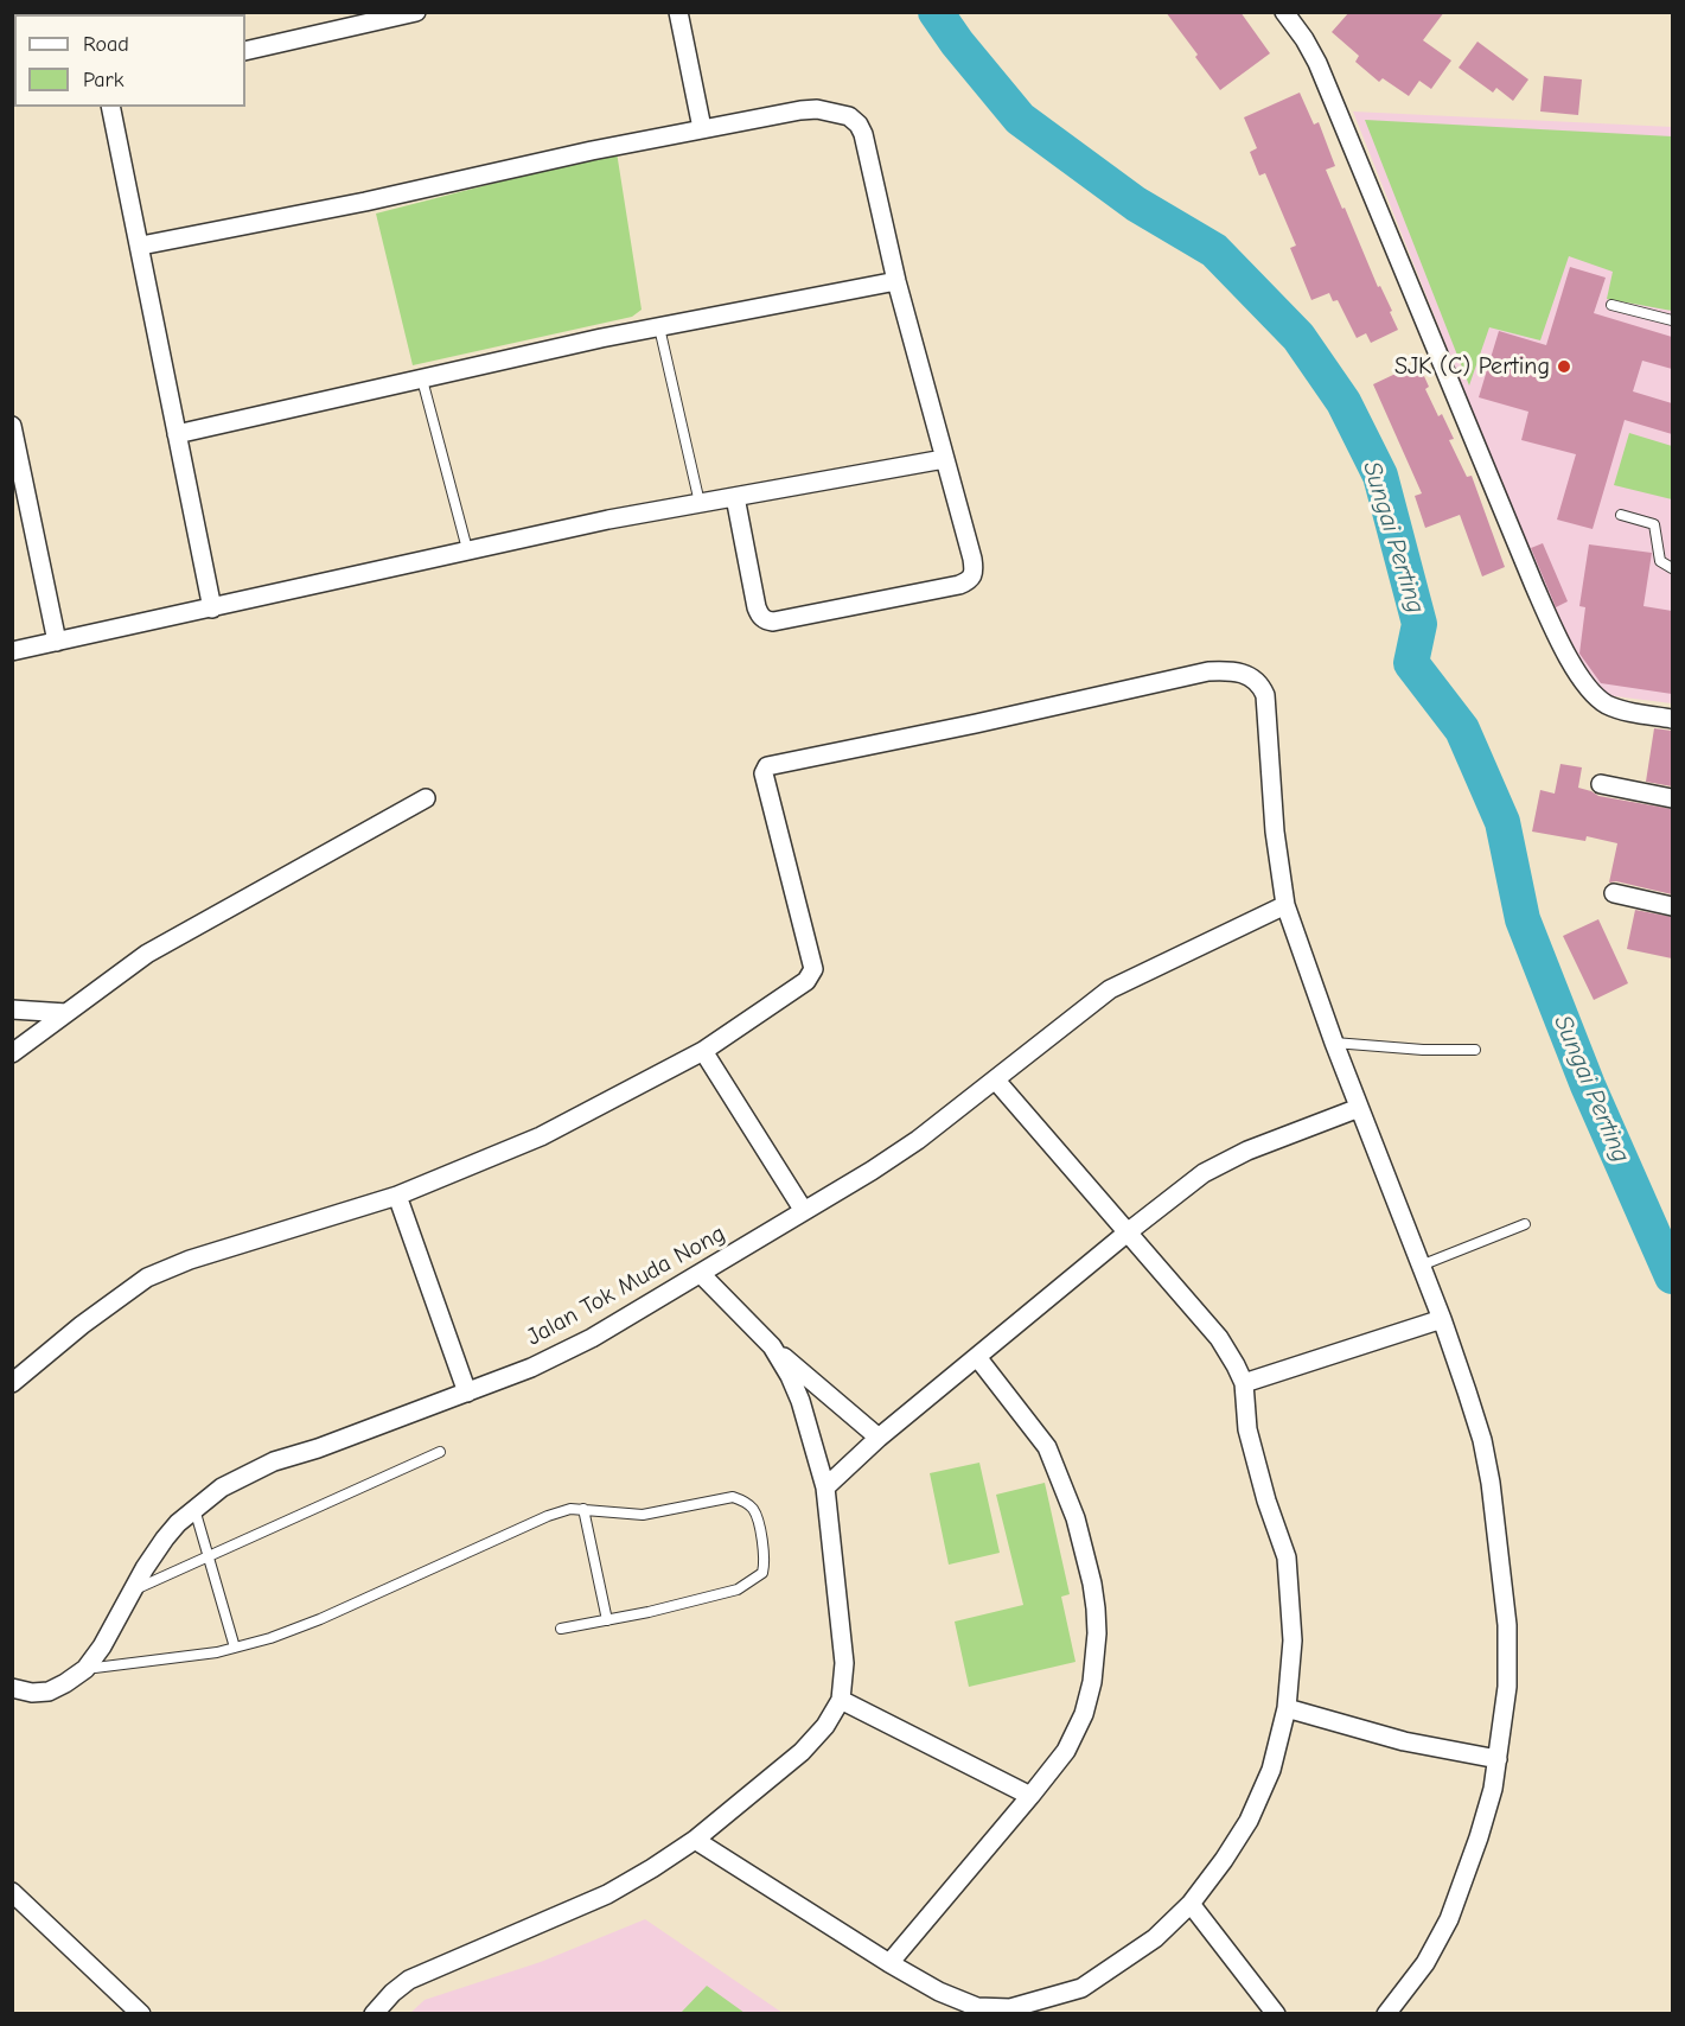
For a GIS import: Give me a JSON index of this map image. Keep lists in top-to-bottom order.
{
  "streets": {
    "street": ["Jalan Tok Muda Nong"]
  },
  "water": ["Sungai Perting"],
  "places": ["SJK (C) Perting"],
  "legend": ["Road", "Park"]
}
